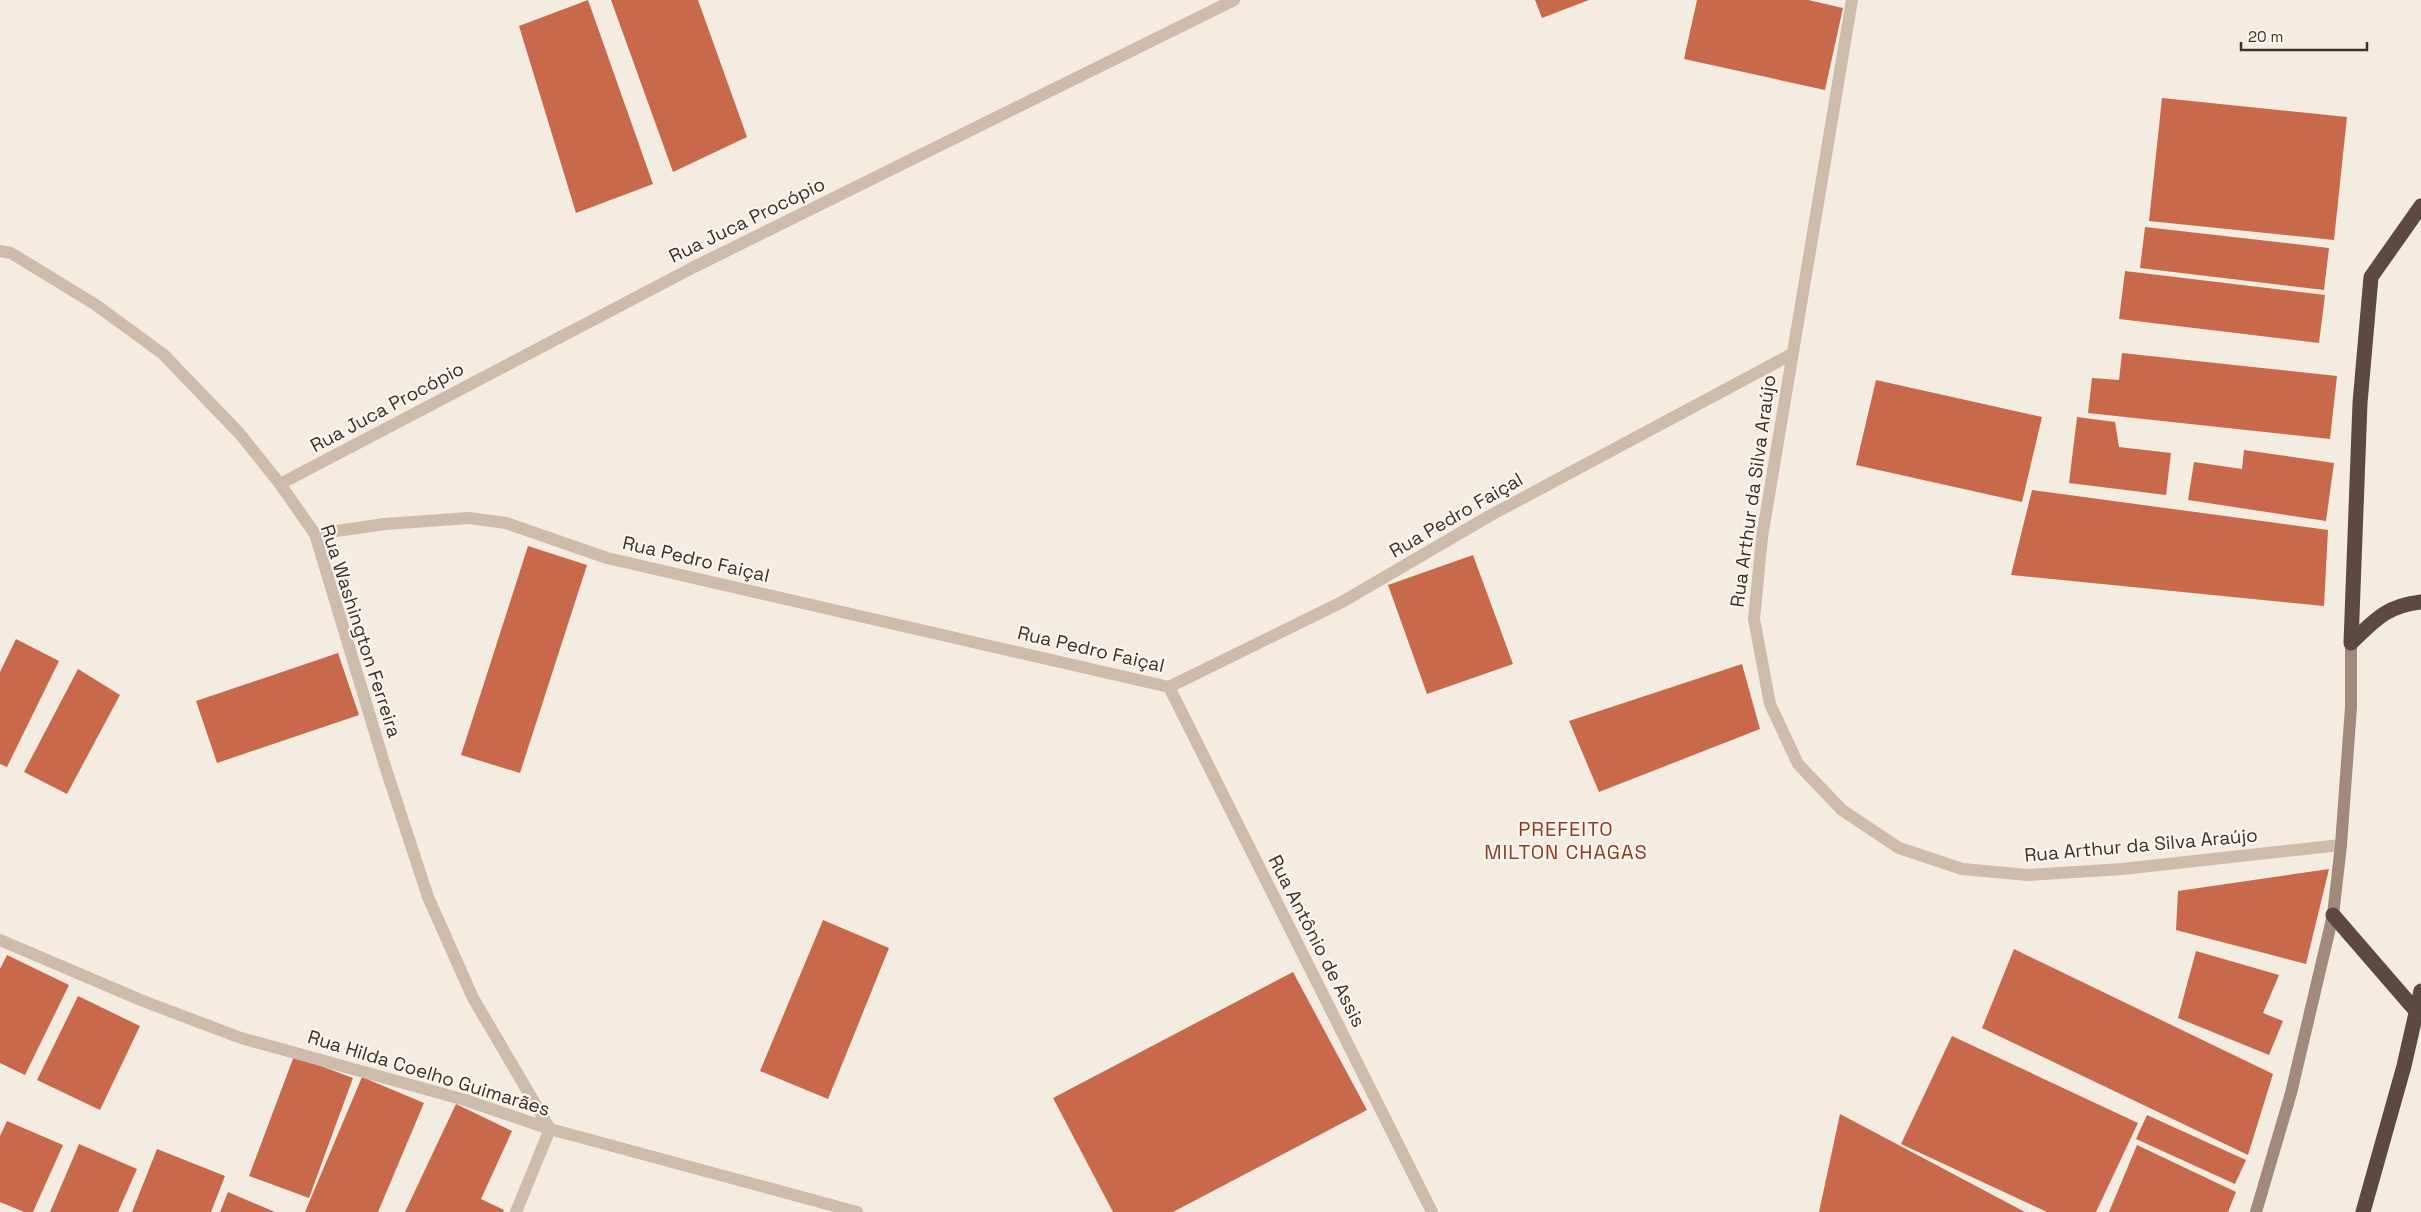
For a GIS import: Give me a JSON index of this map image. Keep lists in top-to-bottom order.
{
  "streets": {
    "street": [
      "Rua Juca Procópio",
      "Rua Arthur da Silva Araújo",
      "Rua Pedro Faiçal",
      "Rua Washington Ferreira",
      "Rua Antônio de Assis",
      "Rua Hilda Coelho Guimarães"
    ]
  },
  "crossings": [
    ["Rua Juca Procópio", "Rua Washington Ferreira"],
    ["Rua Arthur da Silva Araújo", "Rua Pedro Faiçal"],
    ["Rua Pedro Faiçal", "Rua Washington Ferreira"],
    ["Rua Pedro Faiçal", "Rua Antônio de Assis"],
    ["Rua Washington Ferreira", "Rua Hilda Coelho Guimarães"]
  ],
  "districts": ["PREFEITO MILTON CHAGAS"],
  "scale_bar": "20 m"
}
